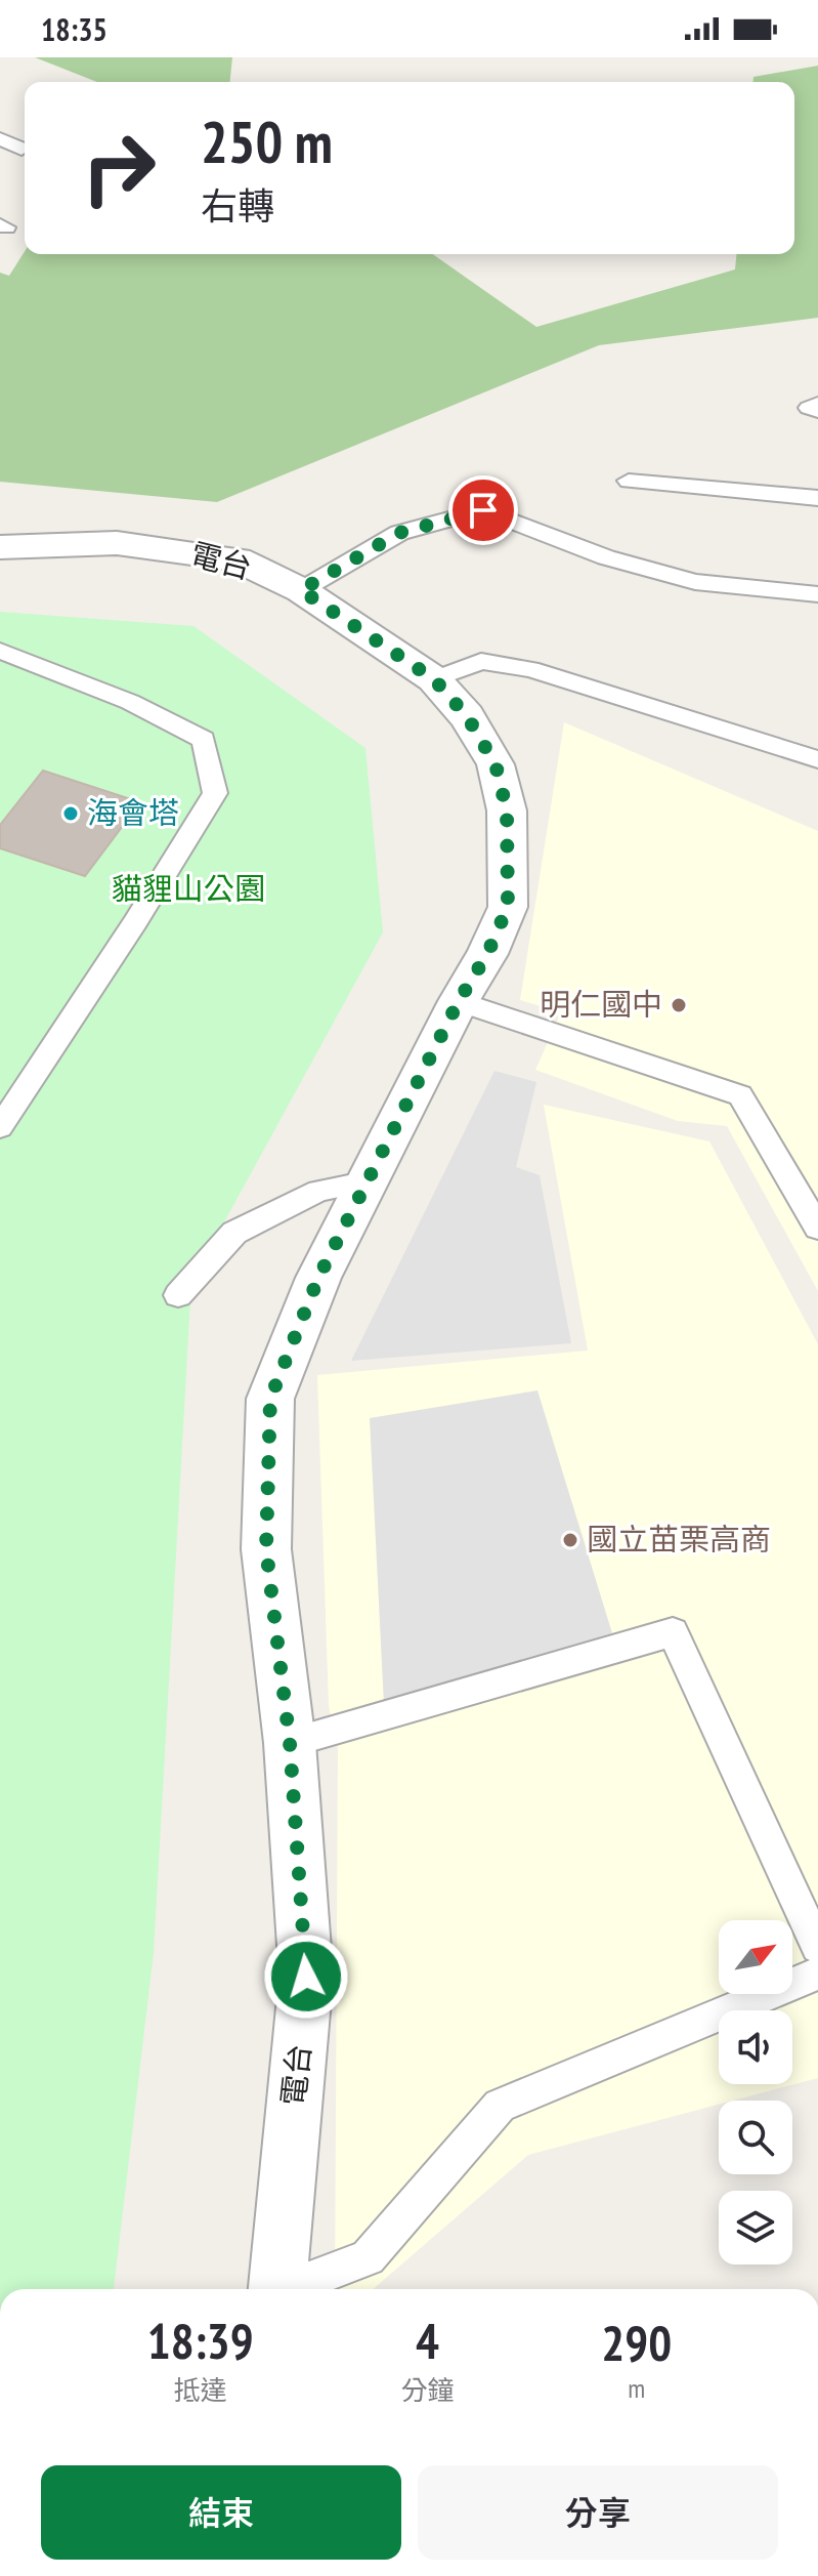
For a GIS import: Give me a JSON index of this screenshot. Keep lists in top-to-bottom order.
{
  "streets": {
    "street": ["電台"]
  },
  "parks": ["貓貍山公園"],
  "places": ["海會塔", "明仁國中", "國立苗栗高商"],
  "north": "top right",
  "page": {
    "status": "18:35",
    "turn": ["250 m", "右轉"],
    "eta": [
      "18:39",
      "抵達",
      "4",
      "分鐘",
      "290",
      "m"
    ],
    "buttons": ["結束", "分享"]
  }
}
